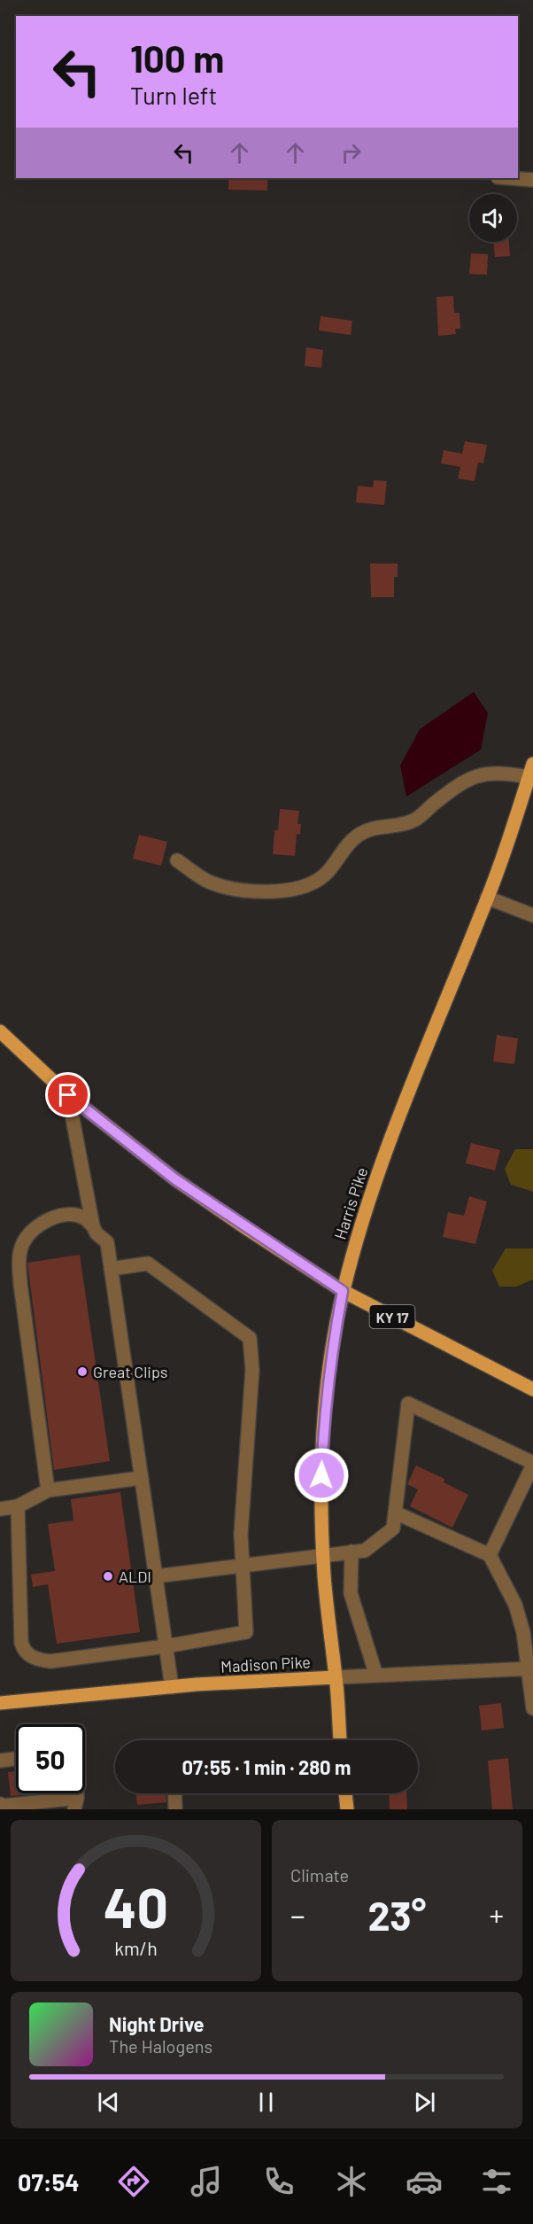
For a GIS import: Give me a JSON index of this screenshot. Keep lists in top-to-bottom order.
{
  "streets": {
    "main road": ["Harris Pike", "KY 17", "Madison Pike"]
  },
  "crossings": [
    ["Harris Pike", "KY 17"],
    ["Harris Pike", "Madison Pike"]
  ],
  "places": ["Great Clips", "ALDI"],
  "page": {
    "turn": ["100 m", "Turn left"],
    "limit": "50",
    "trip": "07:55 · 1 min · 280 m",
    "tile": "Climate",
    "heat": ["−", "23°", "+"],
    "song": ["Night Drive", "The Halogens"],
    "tabs": "07:54",
    "gauge": ["40", "km/h"]
  }
}
